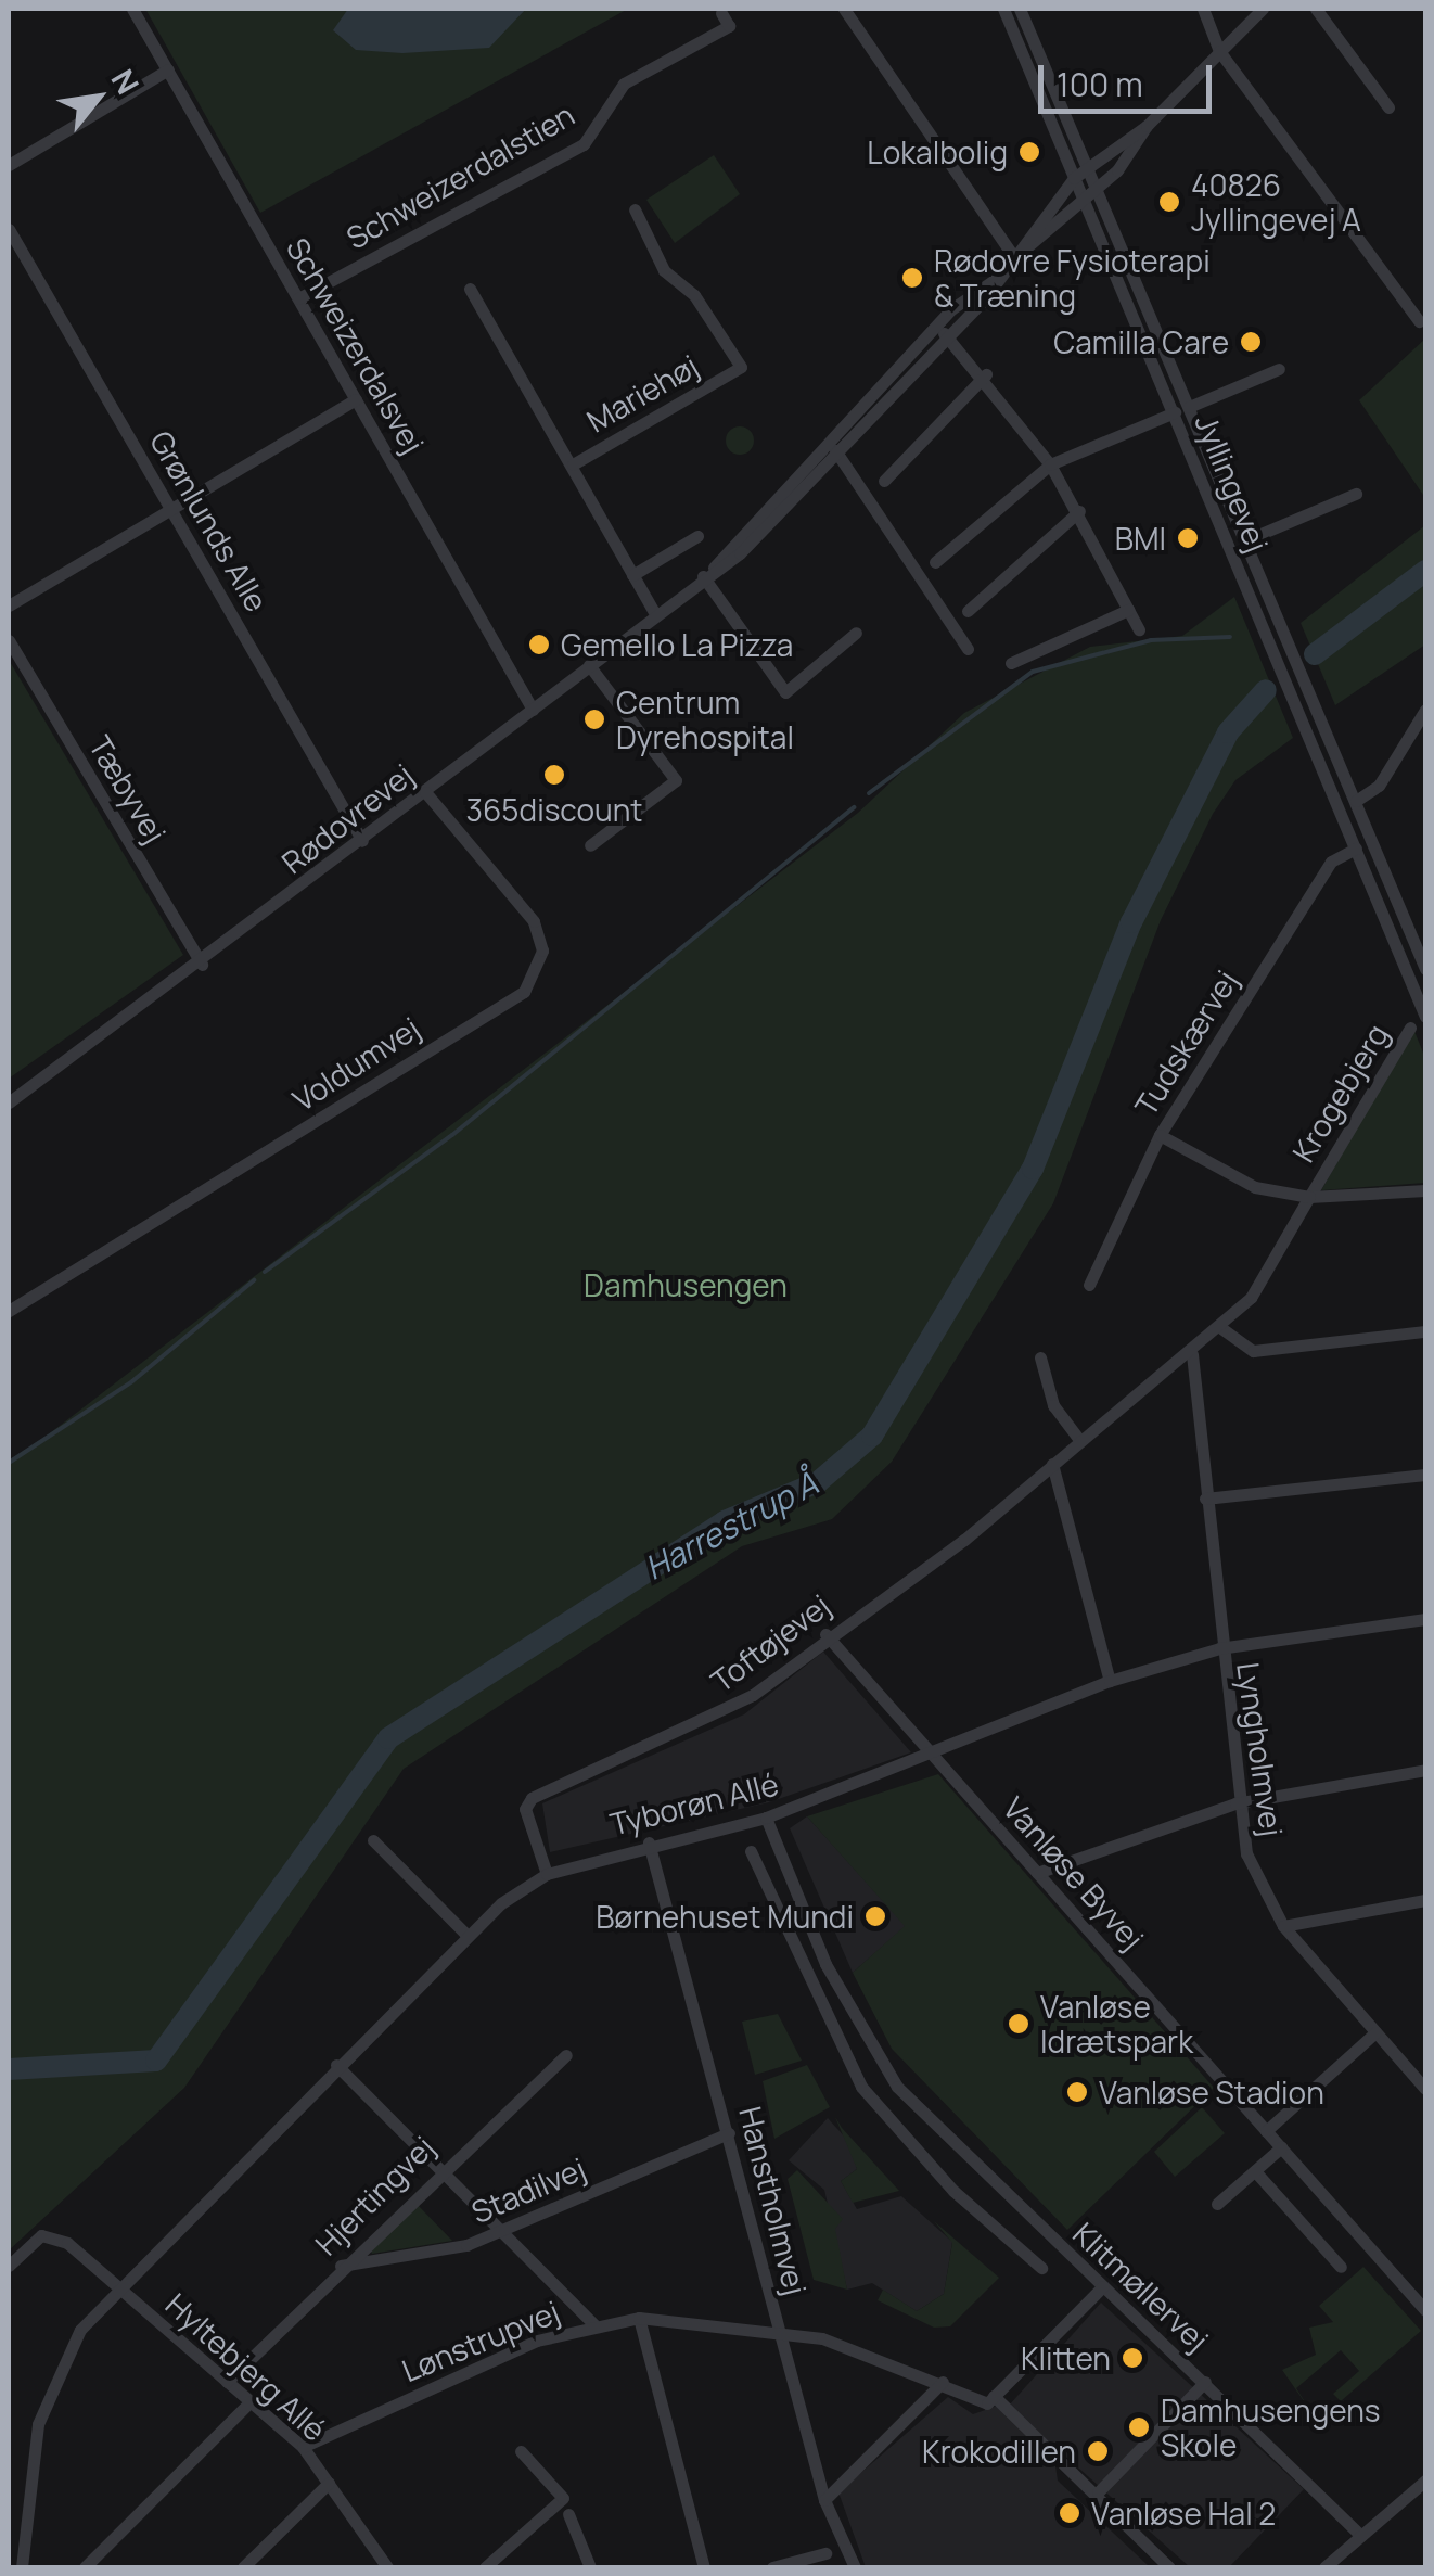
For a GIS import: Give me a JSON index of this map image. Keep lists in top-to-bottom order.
{
  "streets": {
    "street": [
      "Schweizerdalstien",
      "Schweizerdalsvej",
      "Mariehøj",
      "Jyllingevej",
      "Grønlunds Alle",
      "Tæbyvej",
      "Rødovrevej",
      "Tudskærvej",
      "Voldumvej",
      "Krogebjerg",
      "Toftøjevej",
      "Lyngholmvej",
      "Tyborøn Allé",
      "Vanløse Byvej",
      "Stadilvej",
      "Hjertingvej",
      "Hanstholmvej",
      "Klitmøllervej",
      "Lønstrupvej",
      "Hyltebjerg Allé"
    ]
  },
  "crossings": [
    ["Schweizerdalstien", "Schweizerdalsvej"],
    ["Schweizerdalsvej", "Rødovrevej"],
    ["Mariehøj", "Rødovrevej"],
    ["Jyllingevej", "Rødovrevej"],
    ["Jyllingevej", "Tudskærvej"],
    ["Grønlunds Alle", "Rødovrevej"],
    ["Tæbyvej", "Rødovrevej"],
    ["Rødovrevej", "Voldumvej"],
    ["Krogebjerg", "Toftøjevej"],
    ["Toftøjevej", "Lyngholmvej"],
    ["Toftøjevej", "Tyborøn Allé"],
    ["Toftøjevej", "Vanløse Byvej"],
    ["Lyngholmvej", "Tyborøn Allé"],
    ["Tyborøn Allé", "Vanløse Byvej"],
    ["Tyborøn Allé", "Hanstholmvej"],
    ["Tyborøn Allé", "Klitmøllervej"],
    ["Tyborøn Allé", "Hyltebjerg Allé"],
    ["Stadilvej", "Hjertingvej"],
    ["Stadilvej", "Hanstholmvej"],
    ["Hjertingvej", "Hyltebjerg Allé"],
    ["Hanstholmvej", "Lønstrupvej"],
    ["Lønstrupvej", "Hyltebjerg Allé"]
  ],
  "water": ["Harrestrup Å"],
  "parks": ["Damhusengen"],
  "places": [
    "Lokalbolig",
    "40826 Jyllingevej A",
    "Rødovre Fysioterapi & Træning",
    "Camilla Care",
    "BMI",
    "Gemello La Pizza",
    "Centrum Dyrehospital",
    "365discount",
    "Børnehuset Mundi",
    "Vanløse Idrætspark",
    "Vanløse Stadion",
    "Klitten",
    "Damhusengens Skole",
    "Krokodillen",
    "Vanløse Hal 2"
  ],
  "scale_bar": "100 m",
  "north": "top right"
}
